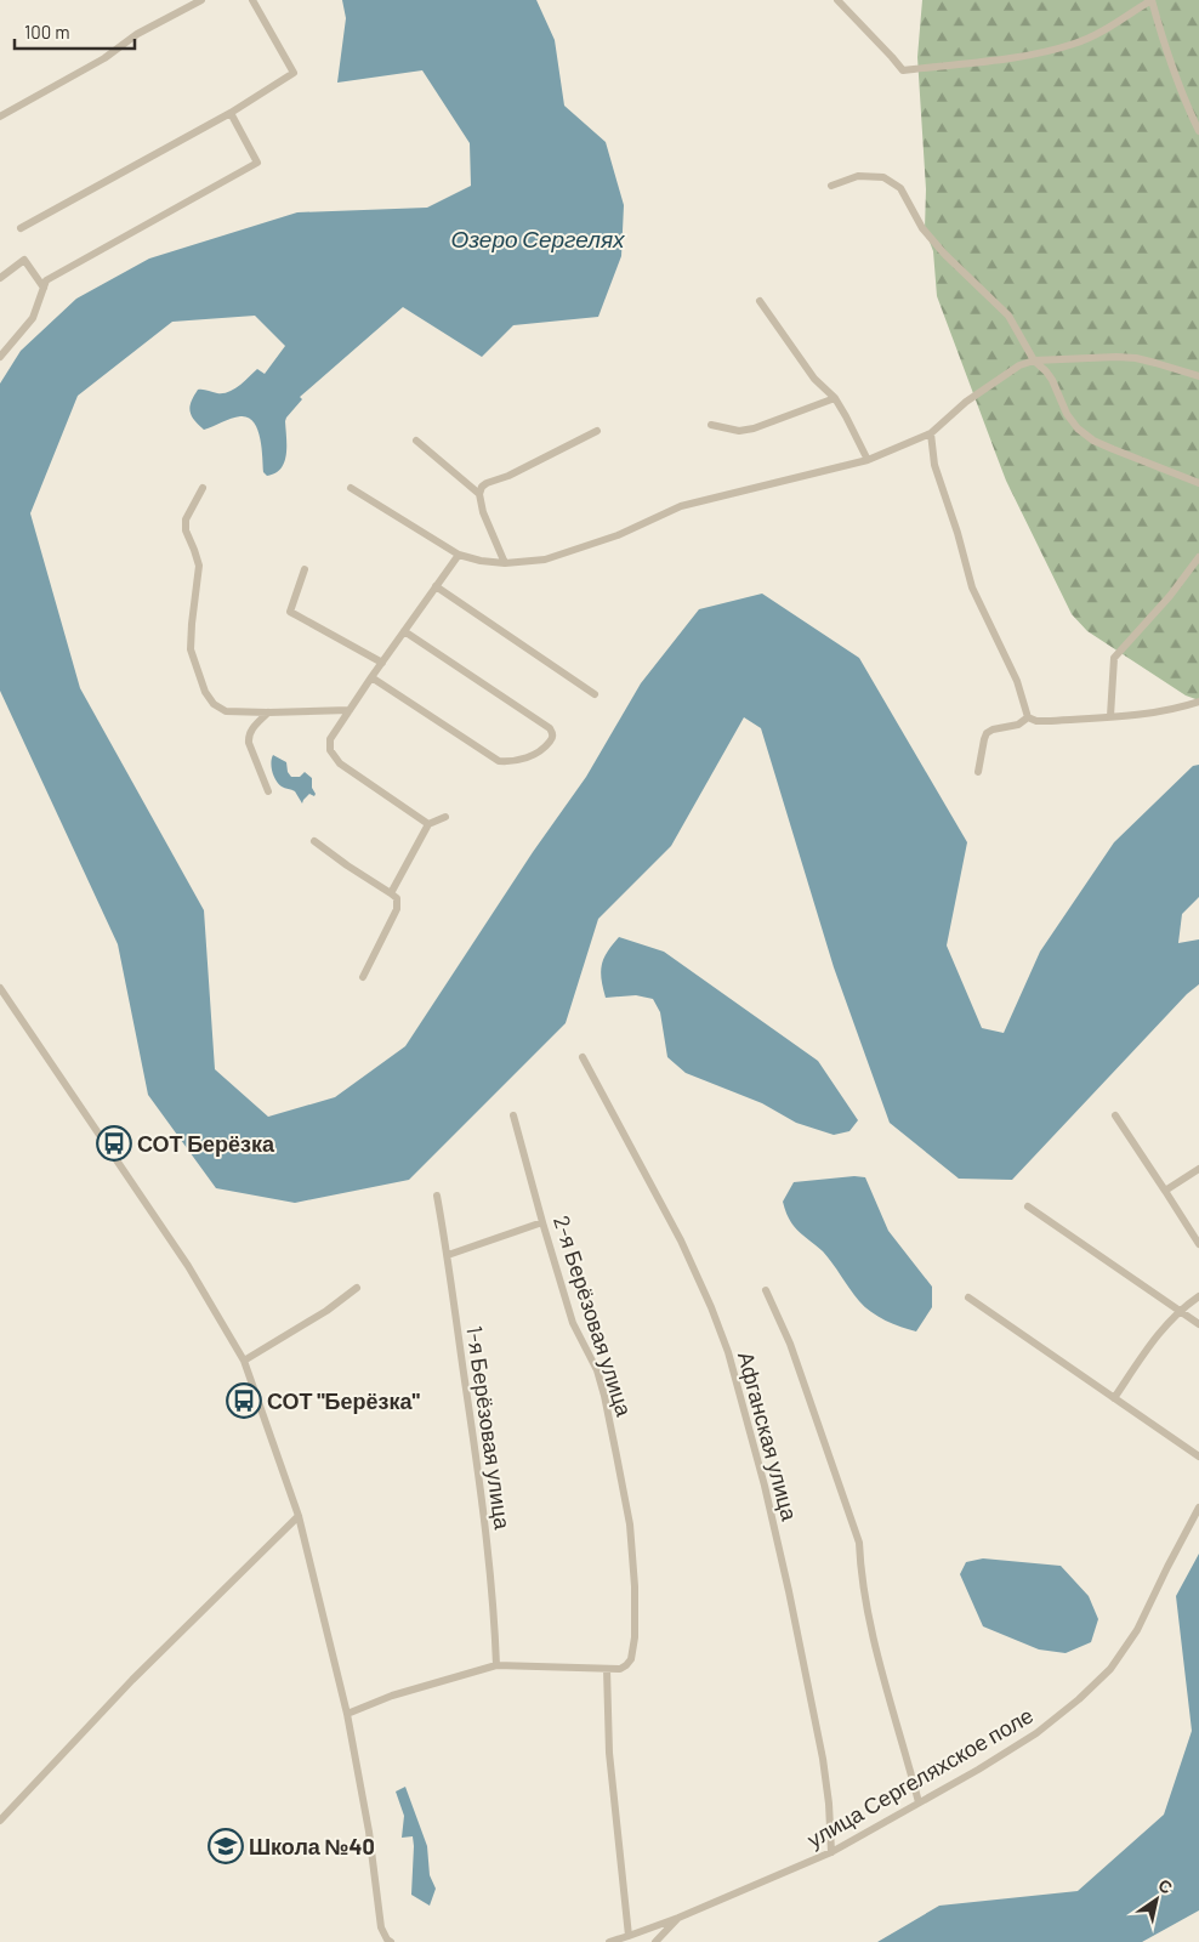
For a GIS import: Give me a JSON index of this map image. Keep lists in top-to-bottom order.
{
  "streets": {
    "street": [
      "2-я Берёзовая улица",
      "1-я Берёзовая улица",
      "Афганская улица",
      "улица Сергеляхское поле"
    ]
  },
  "crossings": [
    ["Афганская улица", "улица Сергеляхское поле"]
  ],
  "water": ["Озеро Сергелях"],
  "places": {
    "bus stop": ["СОТ Берёзка", "СОТ \"Берёзка\""],
    "school or university": ["Школа №40"]
  },
  "scale_bar": "100 m",
  "north": "top right"
}
